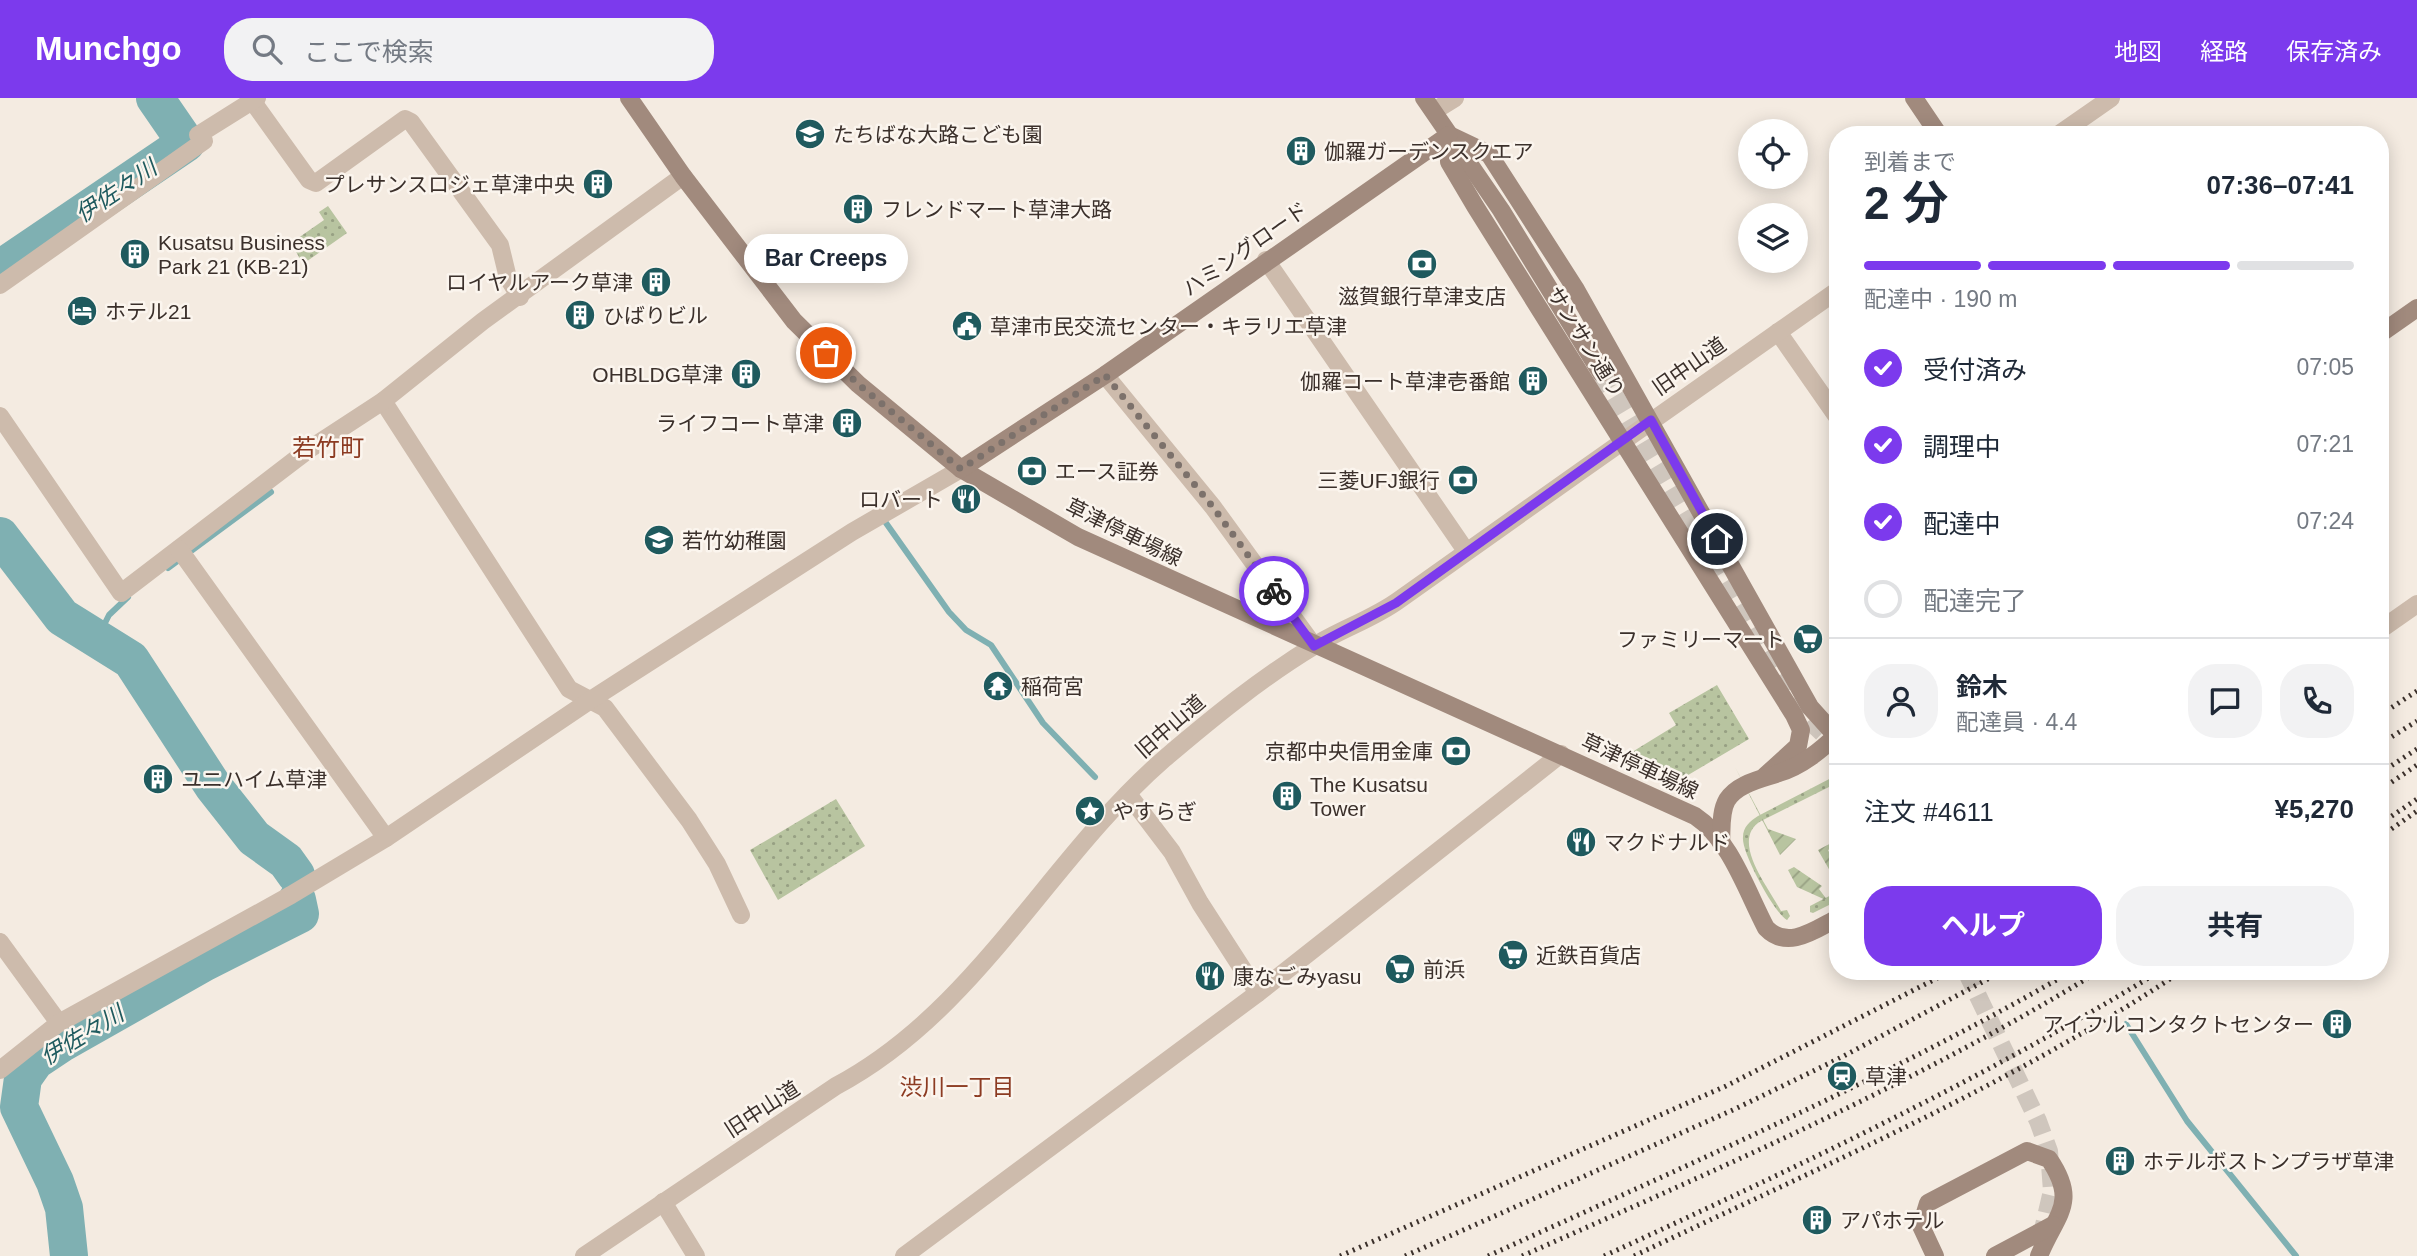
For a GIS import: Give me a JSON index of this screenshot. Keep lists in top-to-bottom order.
{
  "streets": {
    "street": [
      "ハミングロード",
      "サンサン通り",
      "旧中山道",
      "草津停車場線"
    ]
  },
  "crossings": [
    ["ハミングロード", "サンサン通り"],
    ["ハミングロード", "草津停車場線"],
    ["サンサン通り", "旧中山道"],
    ["サンサン通り", "草津停車場線"],
    ["旧中山道", "草津停車場線"]
  ],
  "districts": ["若竹町", "渋川一丁目"],
  "water": ["伊佐々川"],
  "places": {
    "school or university": ["たちばな大路こども園", "若竹幼稚園"],
    "building": [
      "伽羅ガーデンスクエア",
      "プレサンスロジェ草津中央",
      "フレンドマート草津大路",
      "Kusatsu Business Park 21 (KB-21)",
      "ロイヤルアーク草津",
      "ひばりビル",
      "OHBLDG草津",
      "伽羅コート草津壱番館",
      "ライフコート草津",
      "ユニハイム草津",
      "The Kusatsu Tower",
      "アイフルコンタクトセンター",
      "ホテルボストンプラザ草津",
      "アパホテル"
    ],
    "bank": [
      "滋賀銀行草津支店",
      "エース証券",
      "三菱UFJ銀行",
      "京都中央信用金庫"
    ],
    "hotel": ["ホテル21"],
    "public building": ["草津市民交流センター・キラリエ草津"],
    "other": ["Bar Creeps"],
    "restaurant": ["ロバート", "マクドナルド", "康なごみyasu"],
    "supermarket": ["ファミリーマート", "近鉄百貨店", "前浜"],
    "temple": ["稲荷宮"],
    "place": ["やすらぎ"],
    "station": ["草津"]
  },
  "page": {
    "header": "Munchgo",
    "search": "ここで検索",
    "nav": ["地図", "経路", "保存済み"],
    "heading": ["2 分", "到着まで", "07:36–07:41"],
    "panel": [
      "鈴木",
      "配達員 · 4.4",
      "注文 #4611",
      "¥5,270"
    ],
    "bubble": "Bar Creeps",
    "bar": "配達中 · 190 m",
    "list": [
      ["受付済み", "07:05"],
      ["調理中", "07:21"],
      ["配達中", "07:24"],
      "配達完了"
    ],
    "buttons": ["ヘルプ", "共有"]
  }
}
